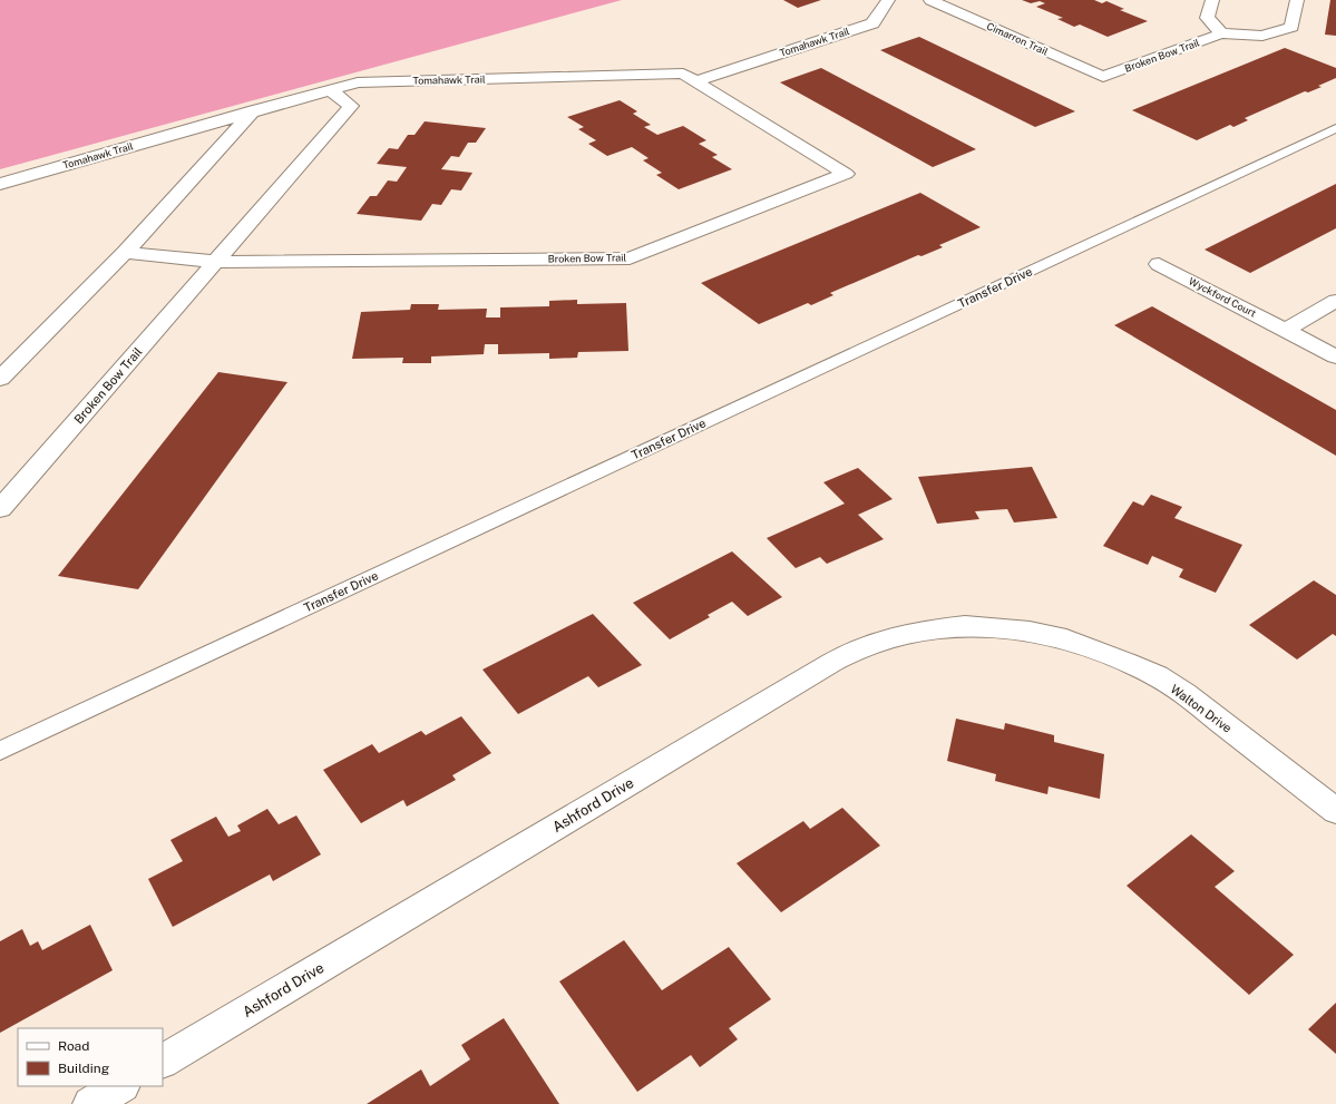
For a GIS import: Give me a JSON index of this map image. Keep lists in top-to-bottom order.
{
  "streets": {
    "street": [
      "Cimarron Trail",
      "Tomahawk Trail",
      "Broken Bow Trail",
      "Wyckford Court",
      "Walton Drive",
      "Ashford Drive"
    ],
    "lane": ["Transfer Drive"]
  },
  "crossings": [
    ["Cimarron Trail", "Broken Bow Trail"],
    ["Tomahawk Trail", "Broken Bow Trail"],
    ["Walton Drive", "Ashford Drive"]
  ],
  "legend": ["Road", "Building"]
}
